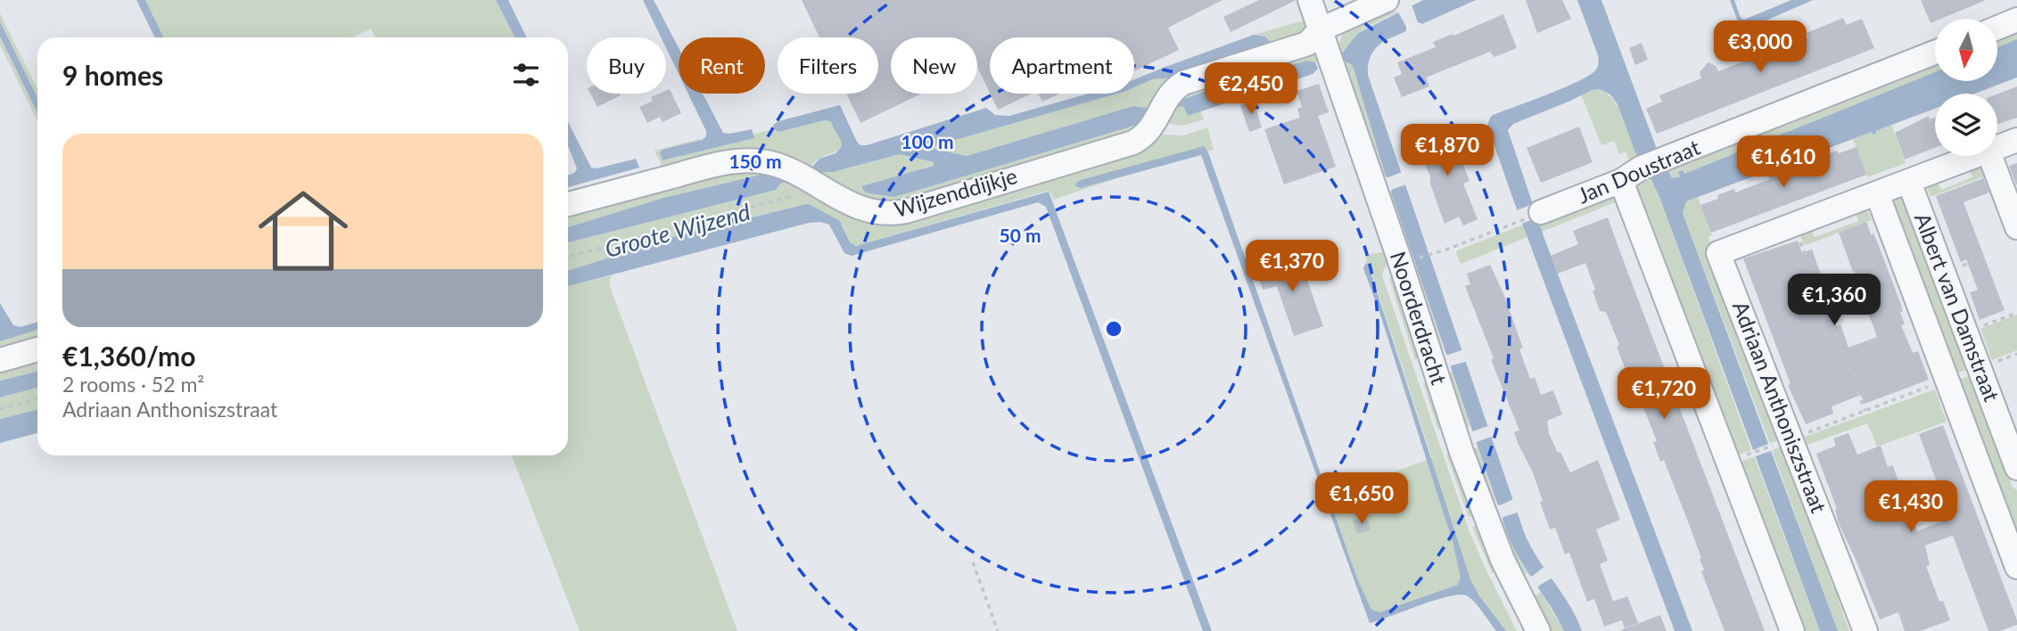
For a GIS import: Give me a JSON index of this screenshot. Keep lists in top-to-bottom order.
{
  "streets": {
    "street": [
      "Jan Doustraat",
      "Wijzenddijkje",
      "Albert van Damstraat",
      "Noorderdracht",
      "Adriaan Anthoniszstraat"
    ]
  },
  "crossings": [
    ["Wijzenddijkje", "Noorderdracht"]
  ],
  "water": ["Groote Wijzend"],
  "north": "bottom",
  "page": {
    "price": [
      "€3,000",
      "€2,450",
      "€1,870",
      "€1,610",
      "€1,370",
      "€1,360",
      "€1,720",
      "€1,650",
      "€1,430"
    ],
    "chip": [
      "Buy",
      "Rent",
      "Filters",
      "New",
      "Apartment"
    ],
    "heading": "9 homes",
    "list": [
      {
        "name": "€1,360/mo",
        "note": "2 rooms · 52 m² · Adriaan Anthoniszstraat"
      }
    ]
  },
  "rings": ["100 m", "150 m", "50 m"]
}
